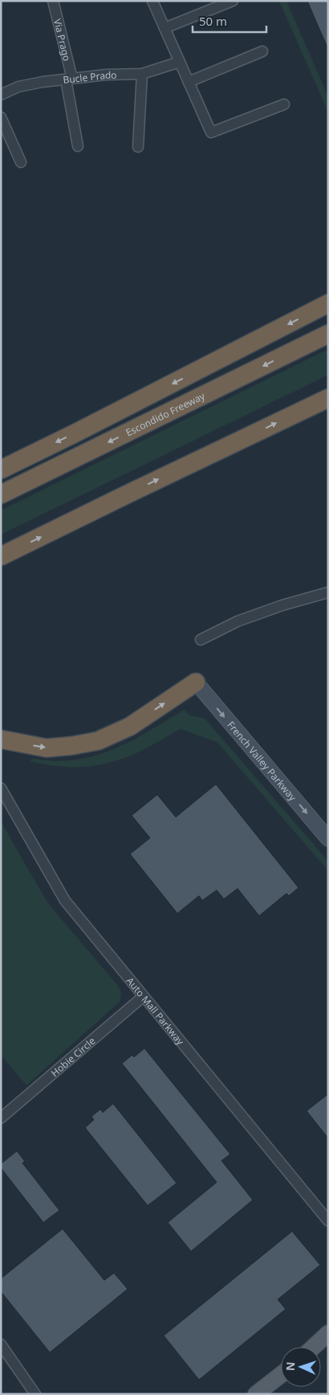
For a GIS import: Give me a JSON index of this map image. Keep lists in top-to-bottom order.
{
  "streets": {
    "highway": ["Escondido Freeway"],
    "main road": ["French Valley Parkway"],
    "street": [
      "Via Prago",
      "Bucle Prado",
      "Auto Mall Parkway",
      "Hobie Circle"
    ]
  },
  "crossings": [
    ["Via Prago", "Bucle Prado"],
    ["Auto Mall Parkway", "Hobie Circle"]
  ],
  "one_way": ["French Valley Parkway"],
  "scale_bar": "50 m",
  "north": "left"
}
